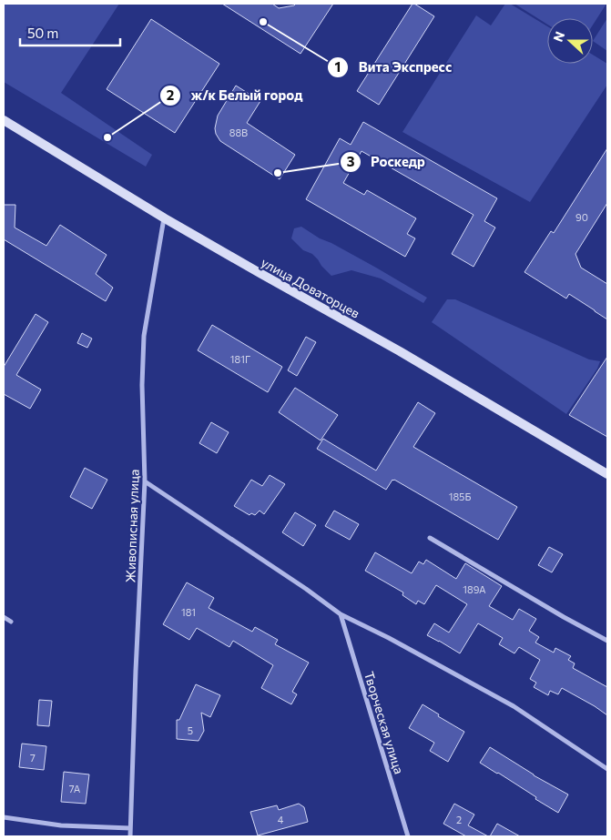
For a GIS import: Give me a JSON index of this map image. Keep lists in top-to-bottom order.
{
  "streets": {
    "main road": ["улица Доваторцев"],
    "street": ["Живописная улица", "Творческая улица"]
  },
  "crossings": [
    ["улица Доваторцев", "Живописная улица"]
  ],
  "places": ["Вита Экспресс", "ж/к Белый город", "Роскедр"],
  "house_numbers": [
    "88В",
    "90",
    "181Г",
    "185Б",
    "189А",
    "181",
    "5",
    "7",
    "7А",
    "4",
    "2"
  ],
  "scale_bar": "50 m",
  "north": "left"
}
